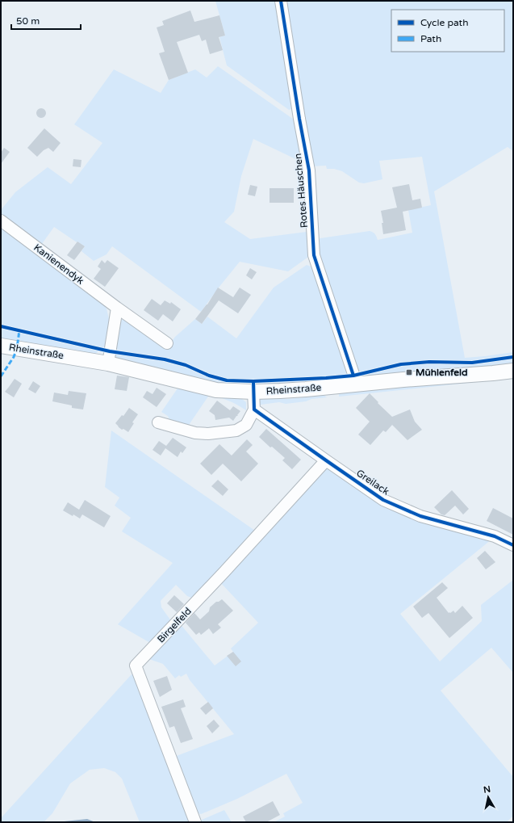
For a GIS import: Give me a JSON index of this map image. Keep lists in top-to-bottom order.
{
  "streets": {
    "main road": ["Rheinstraße"],
    "street": [
      "Rotes Häuschen",
      "Kanienendyk",
      "Greilack",
      "Birgelfeld"
    ]
  },
  "crossings": [
    ["Rotes Häuschen", "Rheinstraße"],
    ["Greilack", "Birgelfeld"]
  ],
  "places": {
    "transit": ["Mühlenfeld"]
  },
  "legend": ["Cycle path", "Path"],
  "scale_bar": "50 m",
  "north": "top"
}
